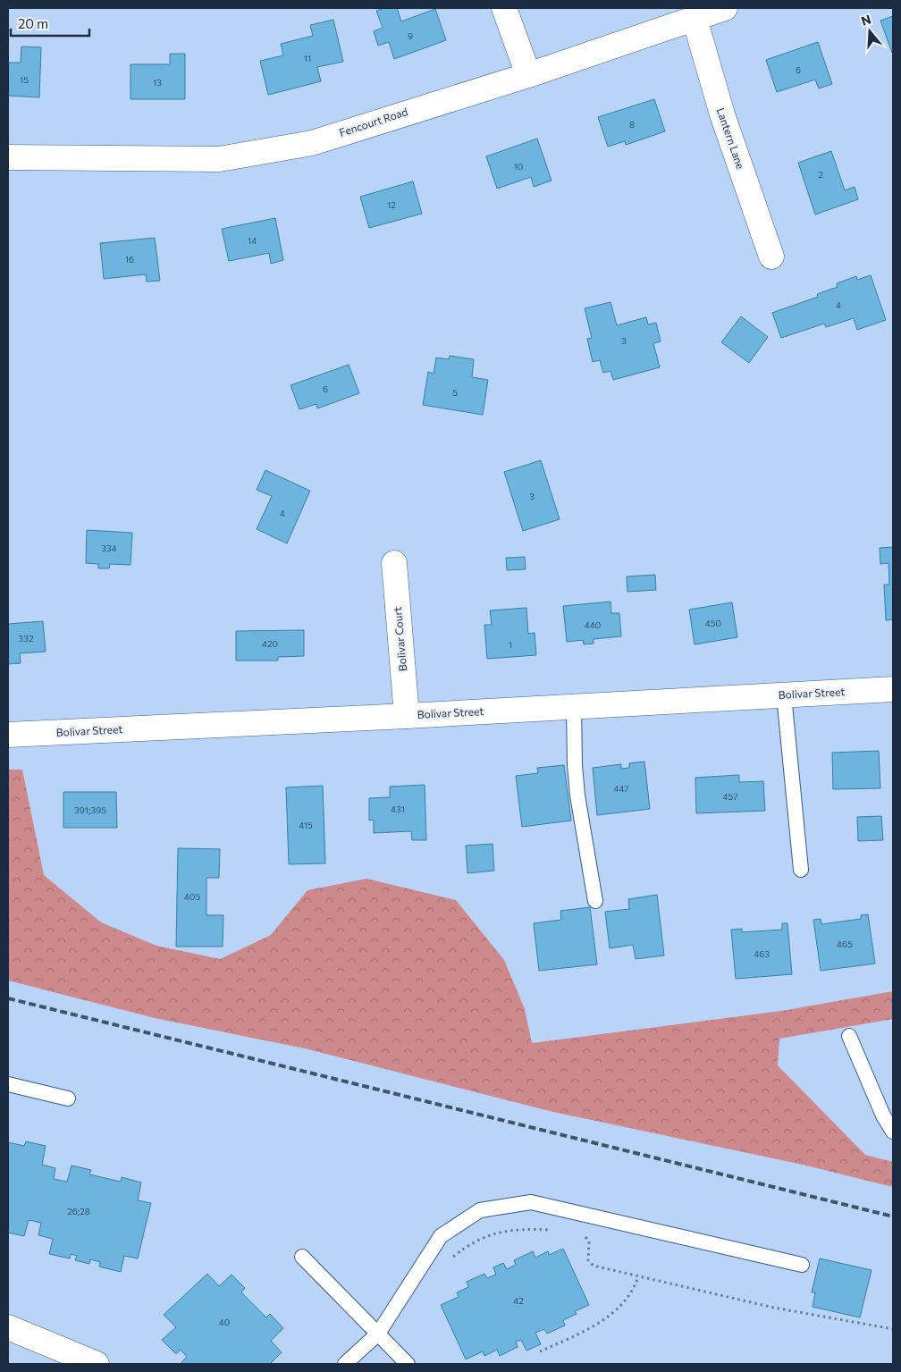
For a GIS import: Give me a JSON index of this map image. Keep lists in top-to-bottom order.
{
  "streets": {
    "street": [
      "Fencourt Road",
      "Lantern Lane",
      "Bolivar Court",
      "Bolivar Street"
    ]
  },
  "crossings": [
    ["Fencourt Road", "Lantern Lane"],
    ["Bolivar Court", "Bolivar Street"]
  ],
  "house_numbers": [
    "9",
    "11",
    "6",
    "15",
    "13",
    "8",
    "10",
    "2",
    "12",
    "14",
    "16",
    "4",
    "3",
    "6",
    "5",
    "3",
    "4",
    "334",
    "450",
    "440",
    "332",
    "420",
    "1",
    "447",
    "457",
    "431",
    "391;395",
    "415",
    "405",
    "465",
    "463",
    "26;28",
    "42",
    "40"
  ],
  "scale_bar": "20 m",
  "north": "top"
}
